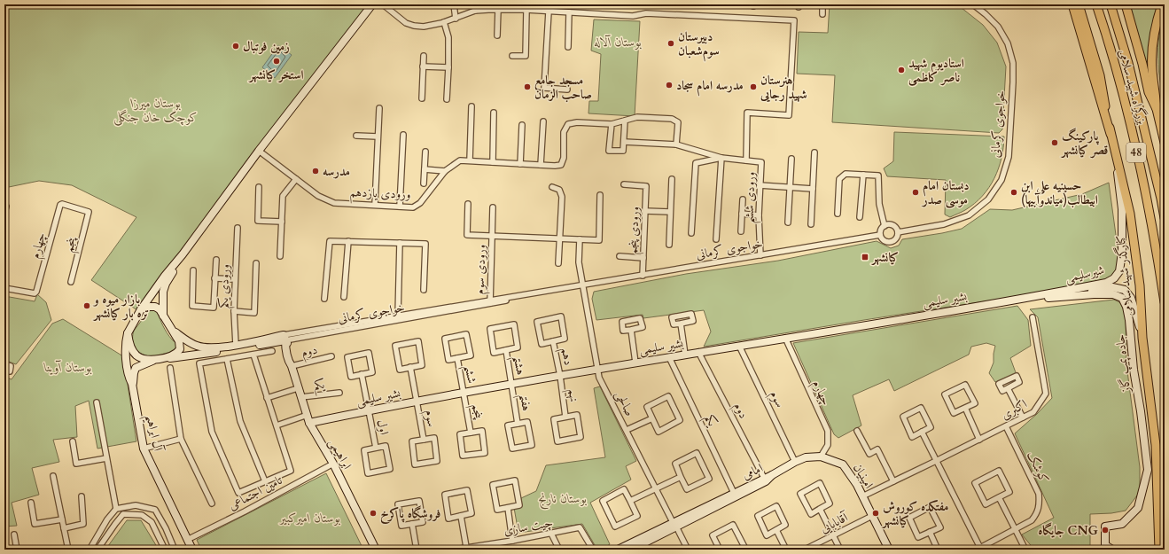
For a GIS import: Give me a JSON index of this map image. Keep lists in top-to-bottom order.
{
  "streets": {
    "main road": [
      "بزرگراه شهید سلامی",
      "خواجوی کرمانی",
      "48",
      "شیرسلیمی",
      "کنارگذر شهید سلامی",
      "بشیر سلیمی",
      "جاده پمپ گاز",
      "آل ابراهیم",
      "ابراهیمی",
      "امامی",
      "امینیان"
    ],
    "street": [
      "ورودی یازدهم",
      "ورودی ششم",
      "ورودی پنجم",
      "پنجم",
      "چهارم",
      "ورودی سوم",
      "ورودی یکم",
      "دوم",
      "دهم",
      "هشتم",
      "ششم",
      "یکم",
      "نهم",
      "سوم",
      "هفتم",
      "صالحی",
      "اکبری",
      "اول",
      "کوشک",
      "تامین اجتماعی",
      "آقابابایی",
      "چیت سازی"
    ]
  },
  "crossings": [
    ["خواجوی کرمانی", "ورودی ششم"],
    ["خواجوی کرمانی", "ورودی پنجم"],
    ["خواجوی کرمانی", "ورودی سوم"],
    ["خواجوی کرمانی", "ورودی یکم"],
    ["خواجوی کرمانی", "صالحی"],
    ["خواجوی کرمانی", "آل ابراهیم"],
    ["خواجوی کرمانی", "ابراهیمی"],
    ["پنجم", "چهارم"],
    ["پنجم", "بشیر سلیمی"],
    ["پنجم", "ششم"],
    ["چهارم", "بشیر سلیمی"],
    ["چهارم", "امینیان"],
    ["شیرسلیمی", "کنارگذر شهید سلامی"],
    ["شیرسلیمی", "بشیر سلیمی"],
    ["شیرسلیمی", "جاده پمپ گاز"],
    ["بشیر سلیمی", "دوم"],
    ["بشیر سلیمی", "دهم"],
    ["بشیر سلیمی", "هشتم"],
    ["بشیر سلیمی", "ششم"],
    ["بشیر سلیمی", "یکم"],
    ["بشیر سلیمی", "نهم"],
    ["بشیر سلیمی", "سوم"],
    ["بشیر سلیمی", "هفتم"],
    ["بشیر سلیمی", "صالحی"],
    ["بشیر سلیمی", "اول"],
    ["بشیر سلیمی", "ابراهیمی"],
    ["دوم", "ابراهیمی"],
    ["دوم", "امامی"],
    ["دهم", "نهم"],
    ["هشتم", "هفتم"],
    ["یکم", "ابراهیمی"],
    ["یکم", "امامی"],
    ["سوم", "امینیان"],
    ["صالحی", "امامی"],
    ["اکبری", "کوشک"],
    ["اکبری", "امینیان"],
    ["آل ابراهیم", "تامین اجتماعی"],
    ["ابراهیمی", "تامین اجتماعی"],
    ["امامی", "امینیان"],
    ["امینیان", "آقابابایی"]
  ],
  "parks": [
    "بوستان آلاله",
    "بوستان میرزا کوچک خان جنگلی",
    "بوستان آوینا",
    "بوستان نارنج",
    "بوستان امیرکبیر"
  ],
  "places": {
    "other": [
      "دبیرستان سوم‌شعبان",
      "زمین فوتبال",
      "استخر کیانشهر",
      "استادیوم شهید ناصر کاظمی",
      "مدرسه امام سجاد",
      "مسجد جامع صاحب الزمان",
      "هنرستان شهید رجایی",
      "پارکینگ قصر کیانشهر",
      "مدرسه",
      "دبستان امام موسی صدر",
      "حسینیه علی ابن ابیطالب(میاندوآبیها)",
      "بازار میوه و تره بار کیانشهر",
      "فروشگاه پاکرخ",
      "مفتکده کوروش کیانشهر",
      "جایگاه CNG"
    ],
    "transit": ["کیانشهر"]
  }
}
